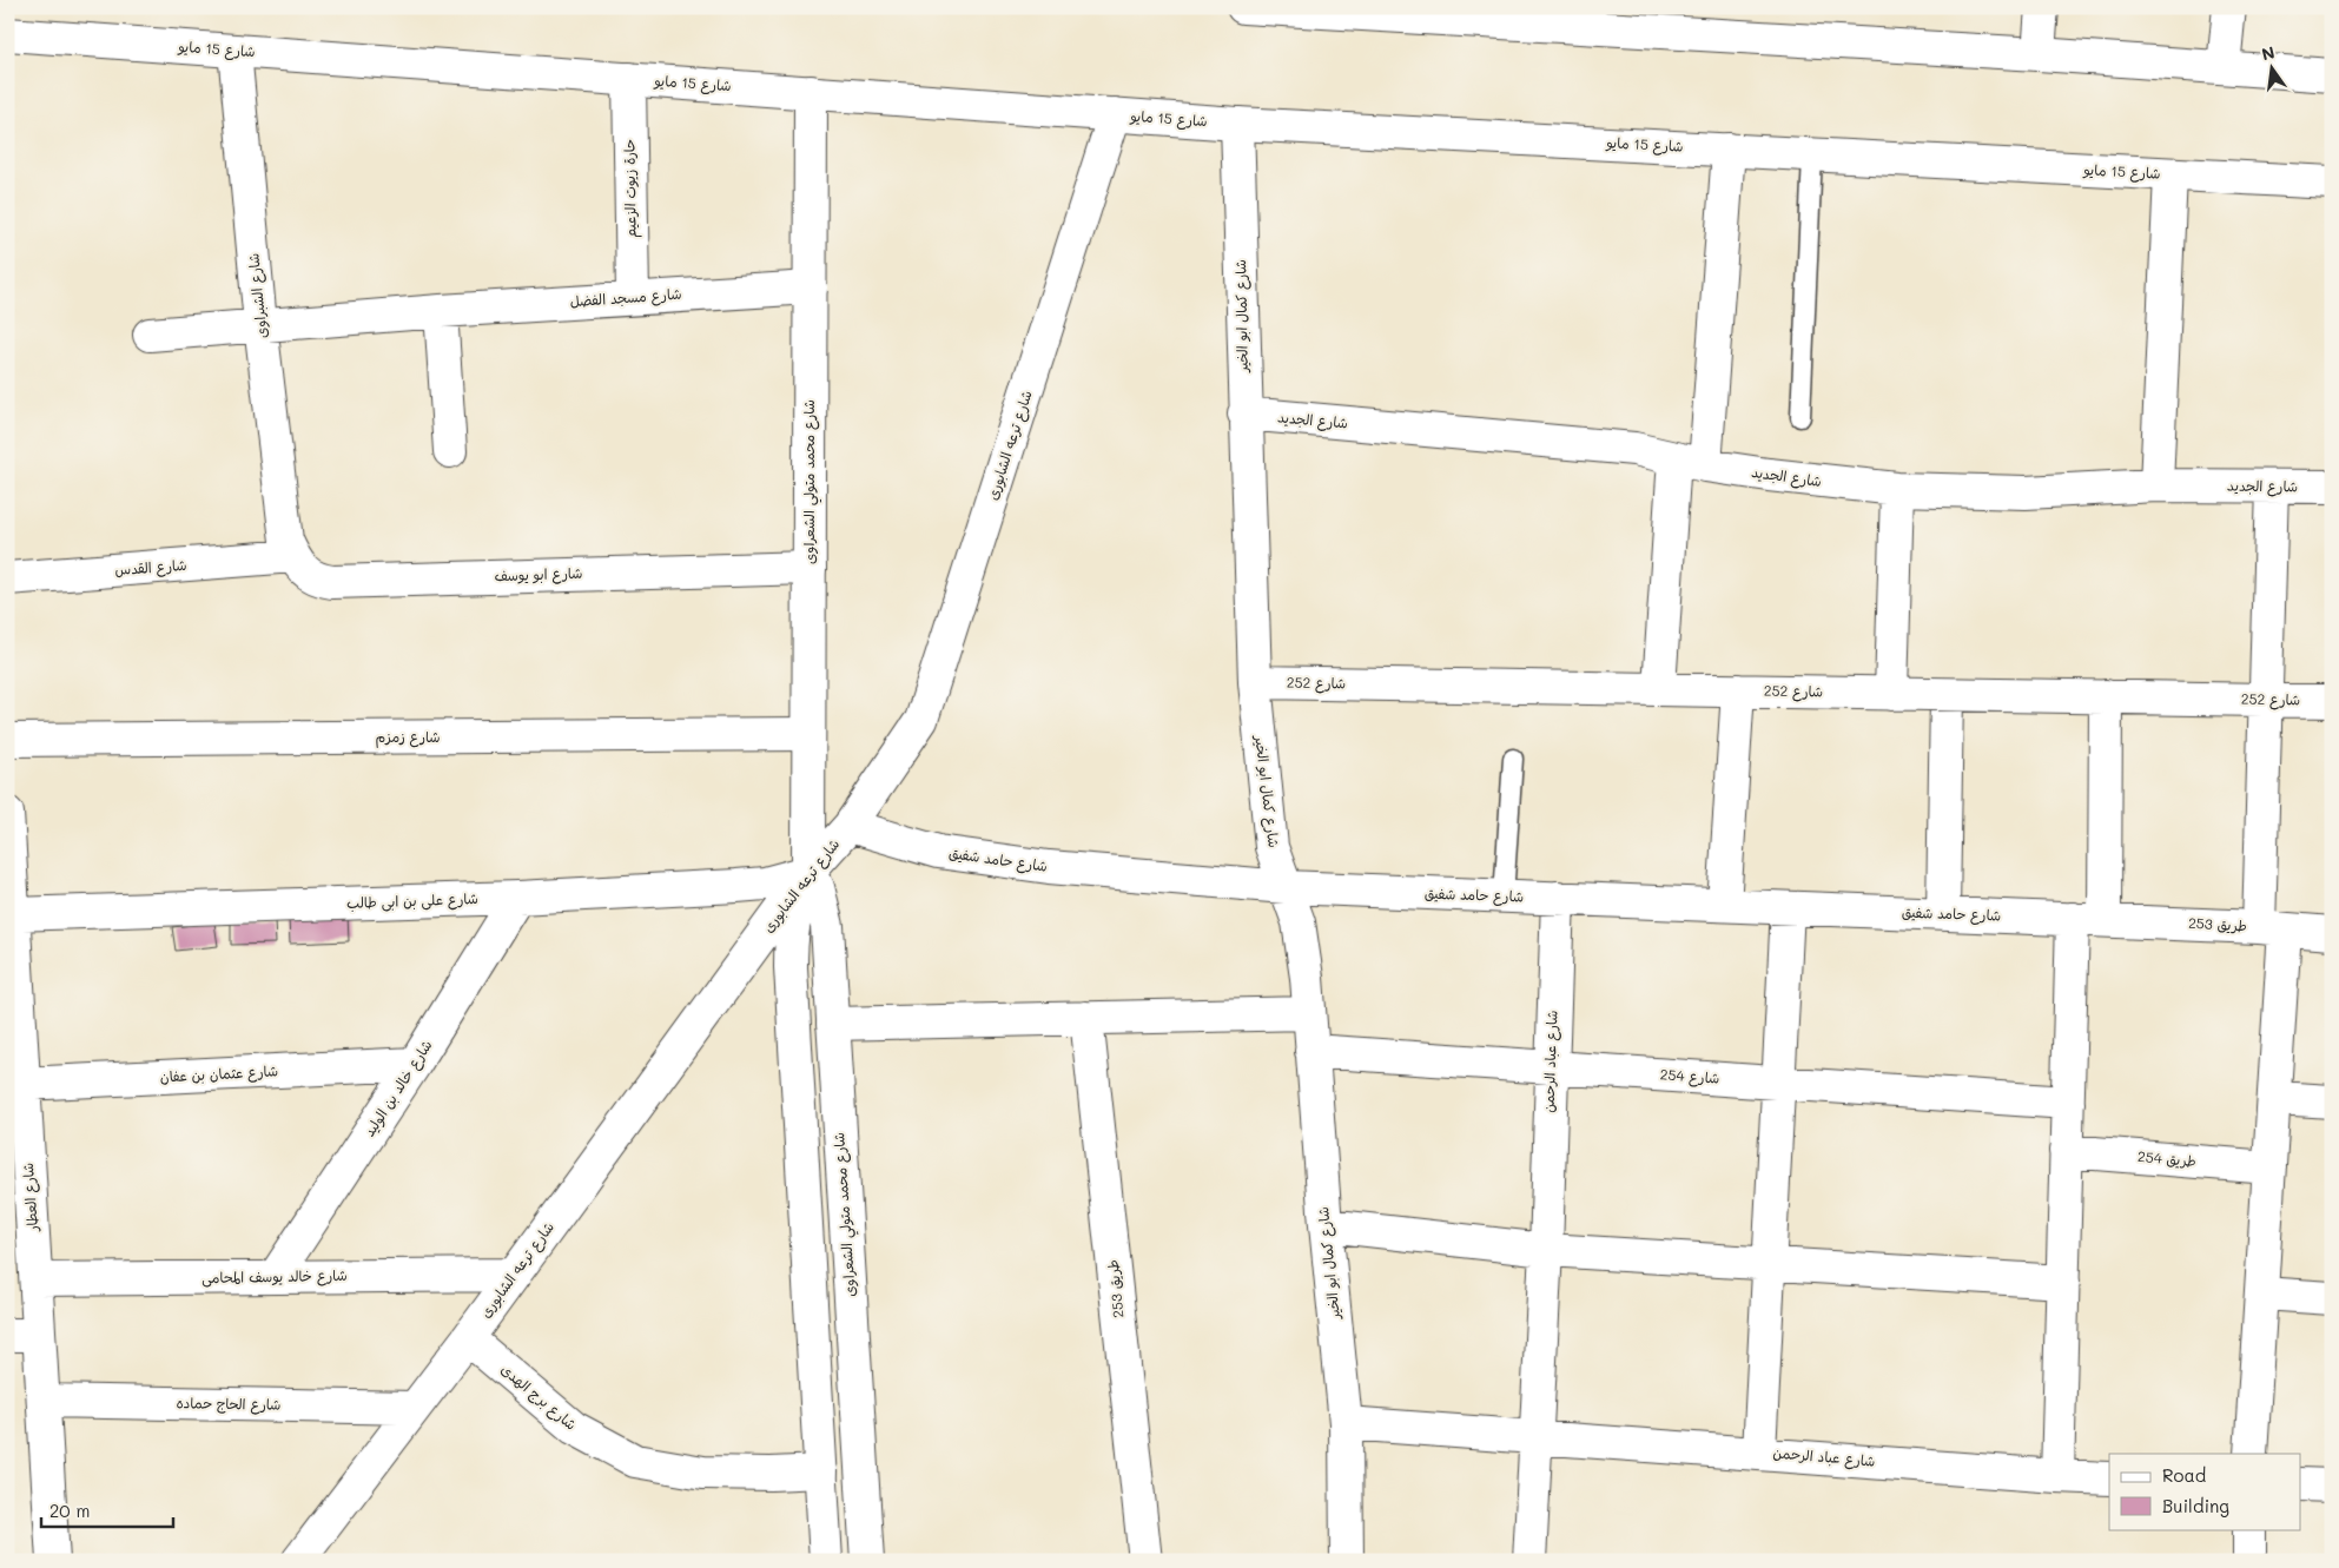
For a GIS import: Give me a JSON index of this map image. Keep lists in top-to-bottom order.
{
  "streets": {
    "street": [
      "شارع 15 مايو",
      "حارة زيوت الزعيم",
      "شارع الشبراوى",
      "شارع مسجد الفضل",
      "شارع كمال ابو الخير",
      "شارع الجديد",
      "شارع ترعه الشابورى",
      "شارع محمد متولي الشعراوى",
      "شارع القدس",
      "شارع ابو يوسف",
      "شارع 252",
      "شارع زمزم",
      "شارع حامد شفيق",
      "شارع على بن ابى طالب",
      "طريق 253",
      "شارع عباد الرحمن",
      "شارع عثمان بن عفان",
      "شارع 254",
      "شارع خالد بن الوليد",
      "طريق 254",
      "شارع العطار",
      "شارع خالد يوسف المحامى",
      "شارع برج الهدى",
      "شارع الحاج حماده"
    ]
  },
  "crossings": [
    ["شارع 15 مايو", "حارة زيوت الزعيم"],
    ["شارع 15 مايو", "شارع الشبراوى"],
    ["شارع 15 مايو", "شارع كمال ابو الخير"],
    ["شارع 15 مايو", "شارع ترعه الشابورى"],
    ["شارع 15 مايو", "شارع محمد متولي الشعراوى"],
    ["حارة زيوت الزعيم", "شارع مسجد الفضل"],
    ["شارع الشبراوى", "شارع مسجد الفضل"],
    ["شارع الشبراوى", "شارع القدس"],
    ["شارع الشبراوى", "شارع ابو يوسف"],
    ["شارع مسجد الفضل", "شارع محمد متولي الشعراوى"],
    ["شارع كمال ابو الخير", "شارع الجديد"],
    ["شارع كمال ابو الخير", "شارع 252"],
    ["شارع كمال ابو الخير", "شارع حامد شفيق"],
    ["شارع كمال ابو الخير", "شارع عباد الرحمن"],
    ["شارع كمال ابو الخير", "شارع 254"],
    ["شارع ترعه الشابورى", "شارع محمد متولي الشعراوى"],
    ["شارع ترعه الشابورى", "شارع حامد شفيق"],
    ["شارع ترعه الشابورى", "شارع على بن ابى طالب"],
    ["شارع ترعه الشابورى", "شارع خالد يوسف المحامى"],
    ["شارع ترعه الشابورى", "شارع برج الهدى"],
    ["شارع ترعه الشابورى", "شارع الحاج حماده"],
    ["شارع محمد متولي الشعراوى", "شارع ابو يوسف"],
    ["شارع محمد متولي الشعراوى", "شارع زمزم"],
    ["شارع محمد متولي الشعراوى", "شارع على بن ابى طالب"],
    ["شارع محمد متولي الشعراوى", "شارع برج الهدى"],
    ["شارع القدس", "شارع ابو يوسف"],
    ["شارع حامد شفيق", "طريق 253"],
    ["شارع حامد شفيق", "شارع عباد الرحمن"],
    ["شارع على بن ابى طالب", "شارع خالد بن الوليد"],
    ["شارع على بن ابى طالب", "شارع العطار"],
    ["شارع عباد الرحمن", "شارع 254"],
    ["شارع عثمان بن عفان", "شارع خالد بن الوليد"],
    ["شارع عثمان بن عفان", "شارع العطار"],
    ["شارع خالد بن الوليد", "شارع خالد يوسف المحامى"],
    ["شارع العطار", "شارع خالد يوسف المحامى"],
    ["شارع العطار", "شارع الحاج حماده"]
  ],
  "legend": ["Road", "Building"],
  "scale_bar": "20 m",
  "north": "top"
}
